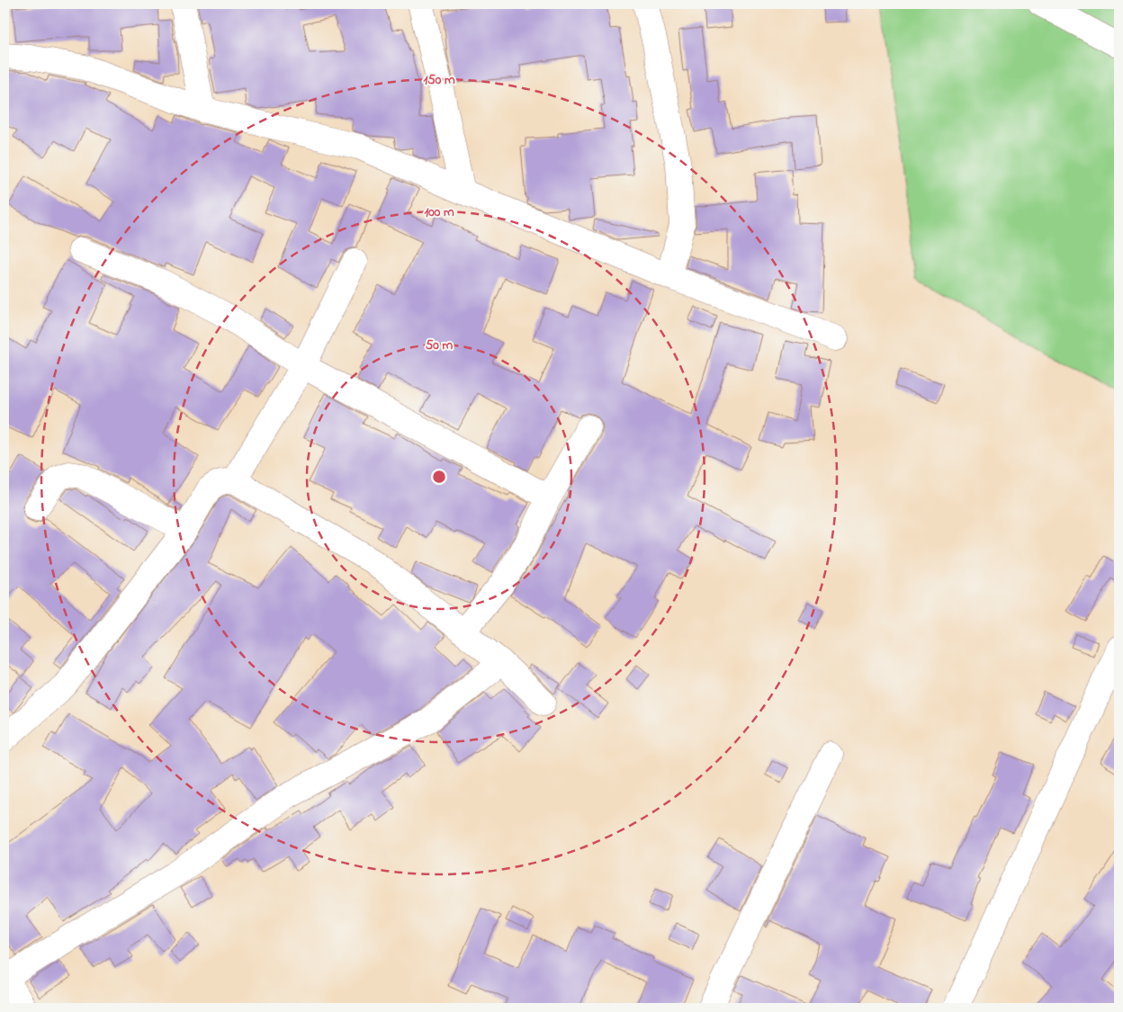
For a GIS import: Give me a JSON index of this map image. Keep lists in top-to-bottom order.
{
  "rings": ["150 m", "100 m", "50 m"]
}
